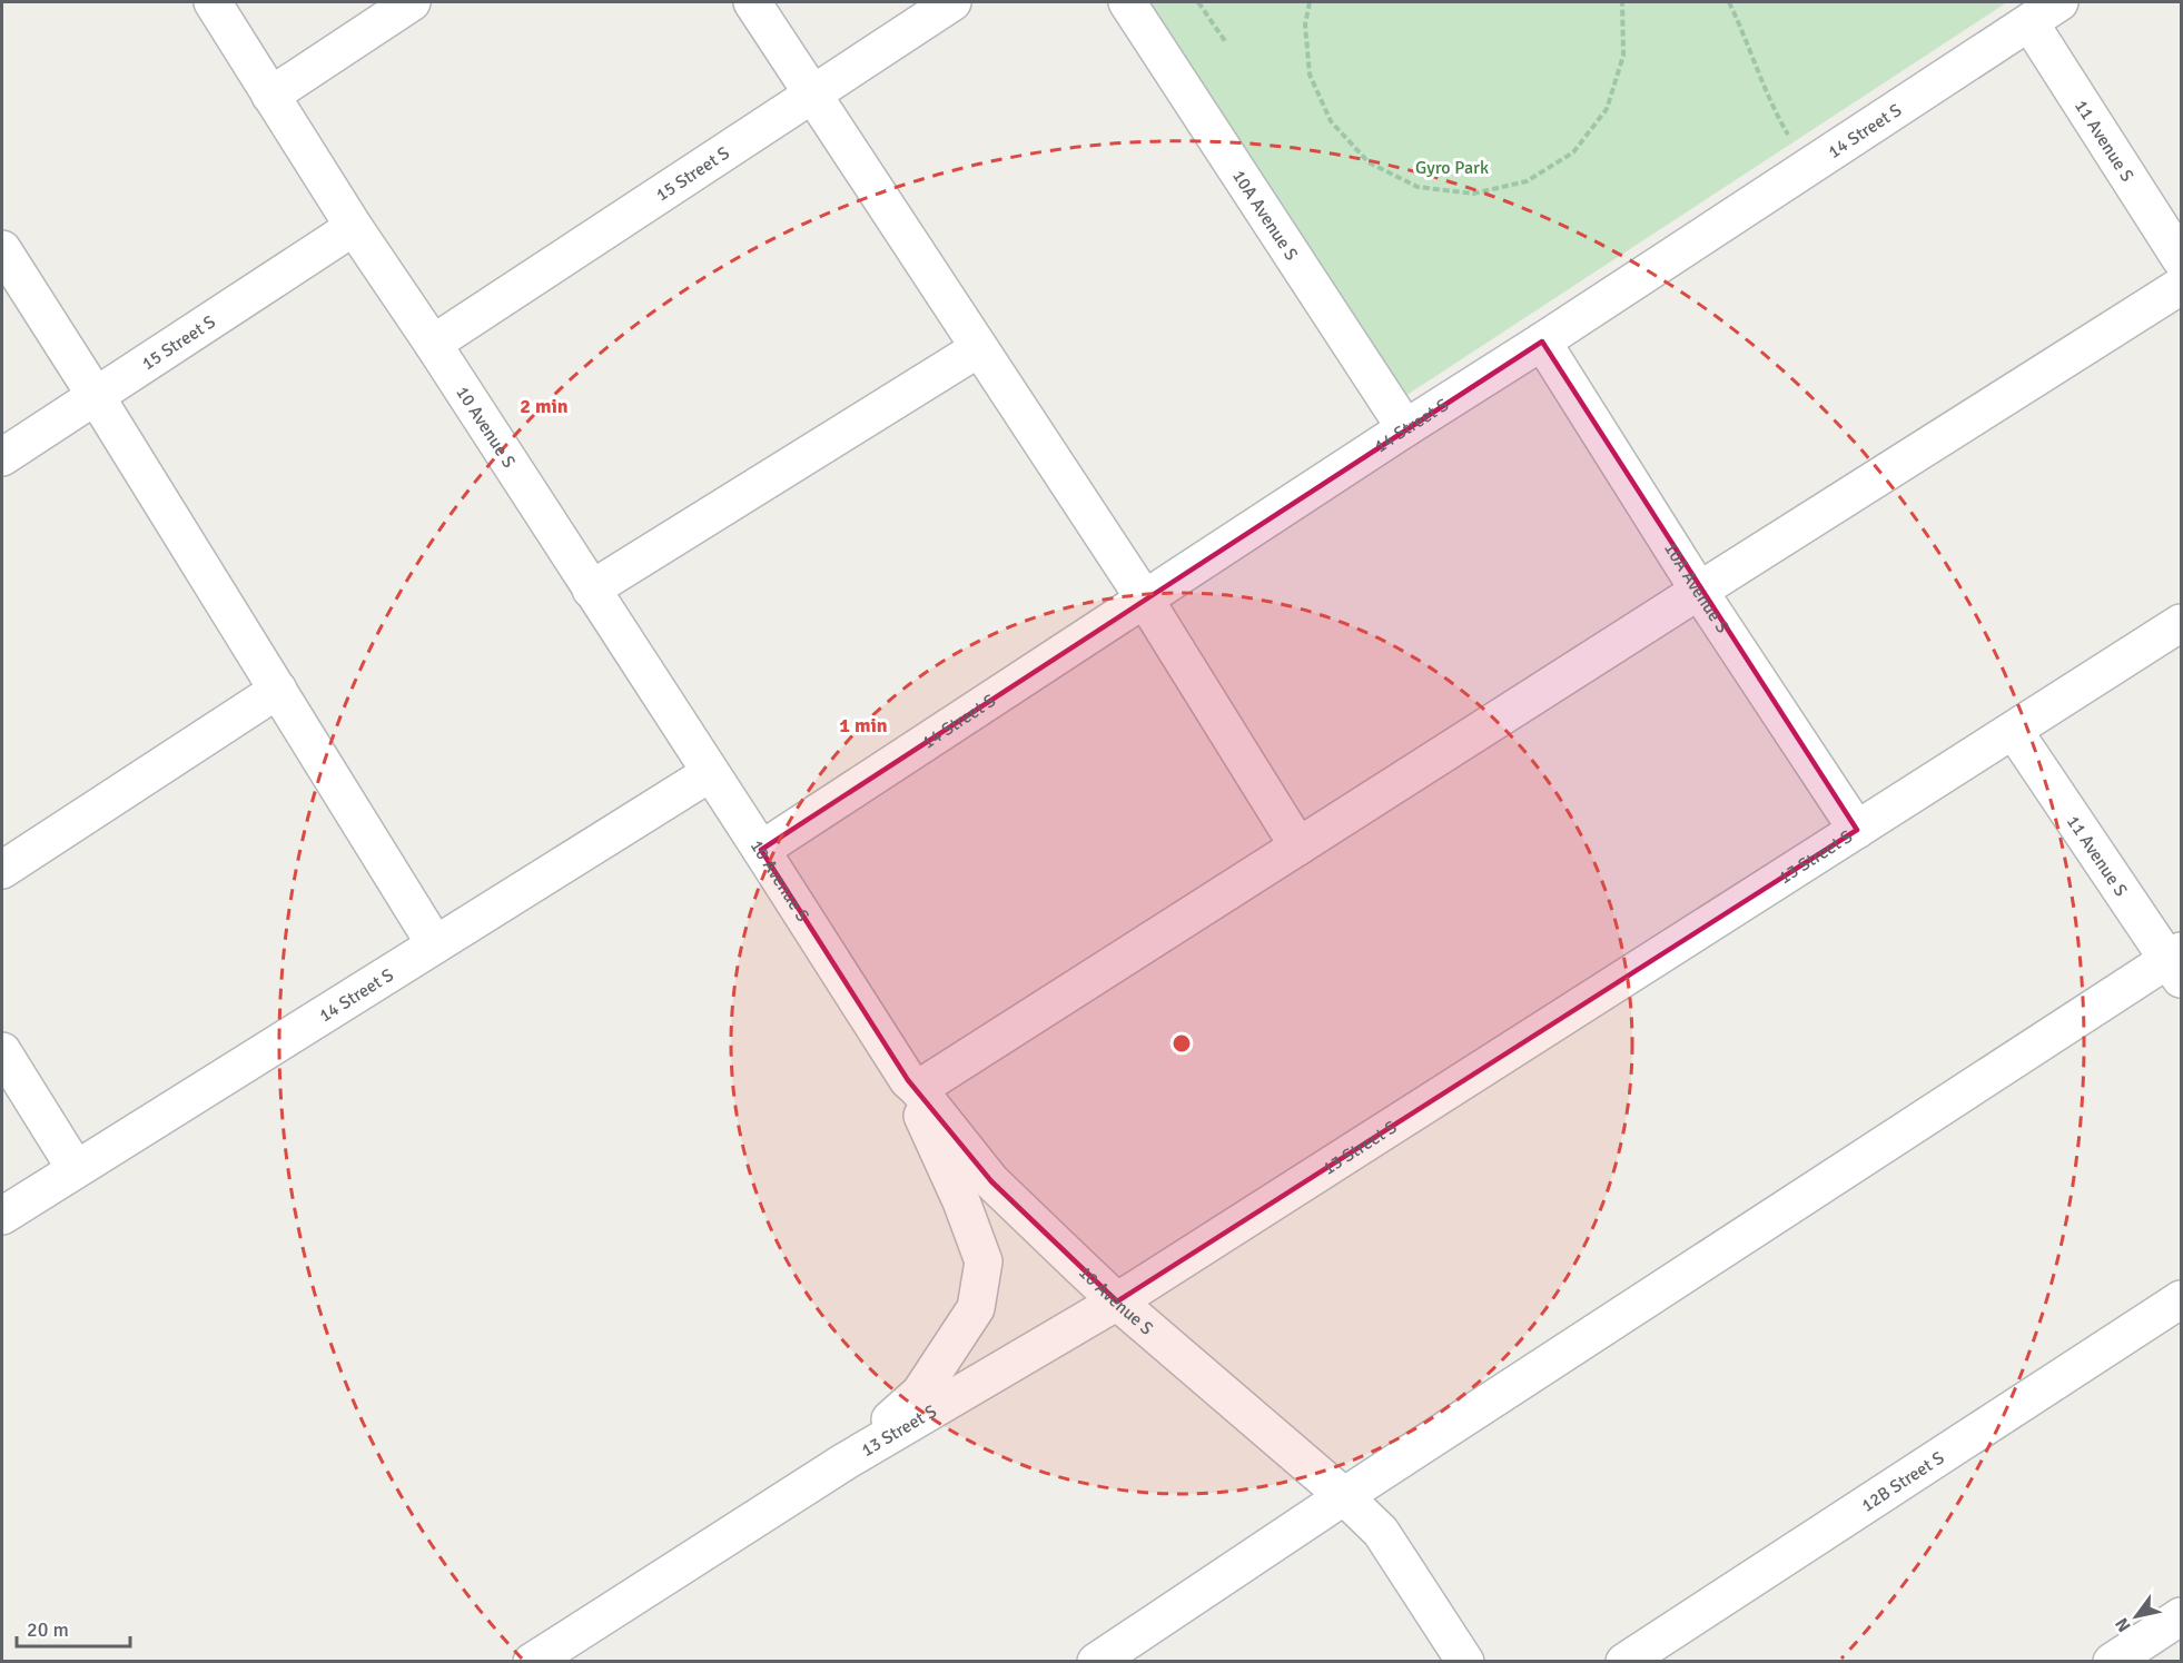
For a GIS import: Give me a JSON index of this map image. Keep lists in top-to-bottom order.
{
  "streets": {
    "street": [
      "14 Street S",
      "11 Avenue S",
      "15 Street S",
      "10A Avenue S",
      "10 Avenue S",
      "13 Street S",
      "12B Street S"
    ]
  },
  "crossings": [
    ["14 Street S", "11 Avenue S"],
    ["14 Street S", "10A Avenue S"],
    ["14 Street S", "10 Avenue S"],
    ["11 Avenue S", "13 Street S"],
    ["15 Street S", "10 Avenue S"],
    ["10A Avenue S", "13 Street S"],
    ["10 Avenue S", "13 Street S"]
  ],
  "parks": ["Gyro Park"],
  "scale_bar": "20 m",
  "north": "bottom left",
  "rings": ["2 min", "1 min"]
}
